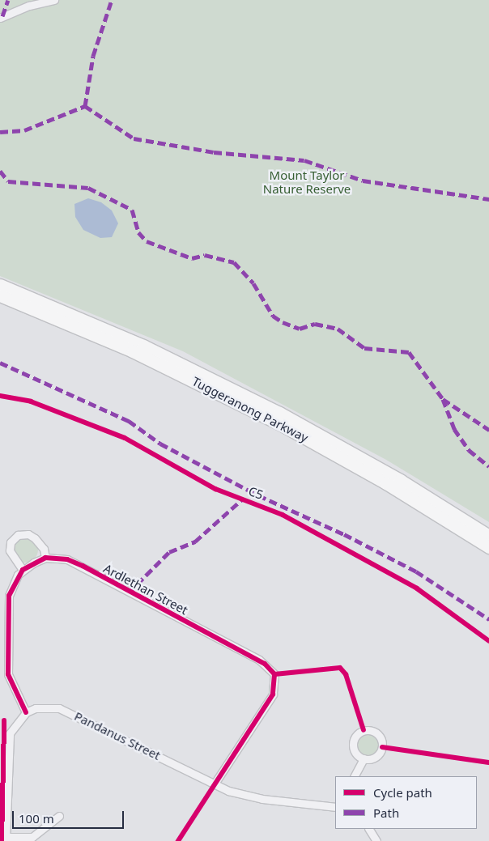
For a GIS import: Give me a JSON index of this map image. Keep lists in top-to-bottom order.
{
  "streets": {
    "highway": ["Tuggeranong Parkway"],
    "street": ["Ardlethan Street", "Pandanus Street"],
    "cycle path": ["C5"]
  },
  "crossings": [
    ["Ardlethan Street", "Pandanus Street"]
  ],
  "parks": ["Mount Taylor Nature Reserve"],
  "legend": ["Cycle path", "Path"],
  "scale_bar": "100 m"
}
